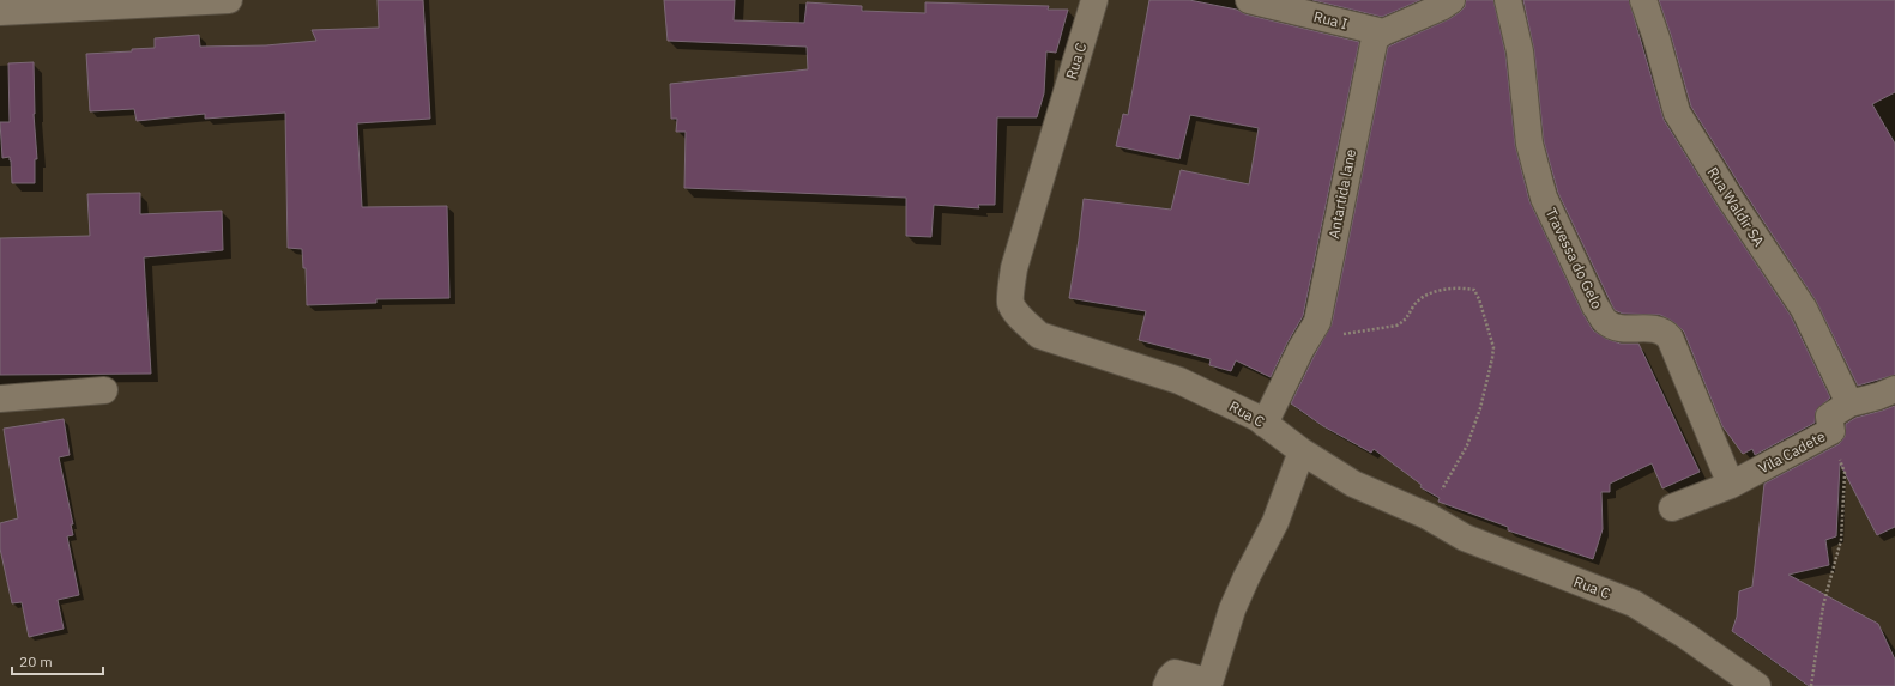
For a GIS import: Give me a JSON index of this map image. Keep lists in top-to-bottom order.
{
  "streets": {
    "street": [
      "Rua I",
      "Rua C",
      "Antartida lane",
      "Rua Waldir SA",
      "Travessa do Gelo",
      "Vila Cadete"
    ]
  },
  "crossings": [
    ["Rua I", "Antartida lane"],
    ["Rua C", "Antartida lane"],
    ["Rua Waldir SA", "Vila Cadete"],
    ["Travessa do Gelo", "Vila Cadete"]
  ],
  "scale_bar": "20 m"
}
